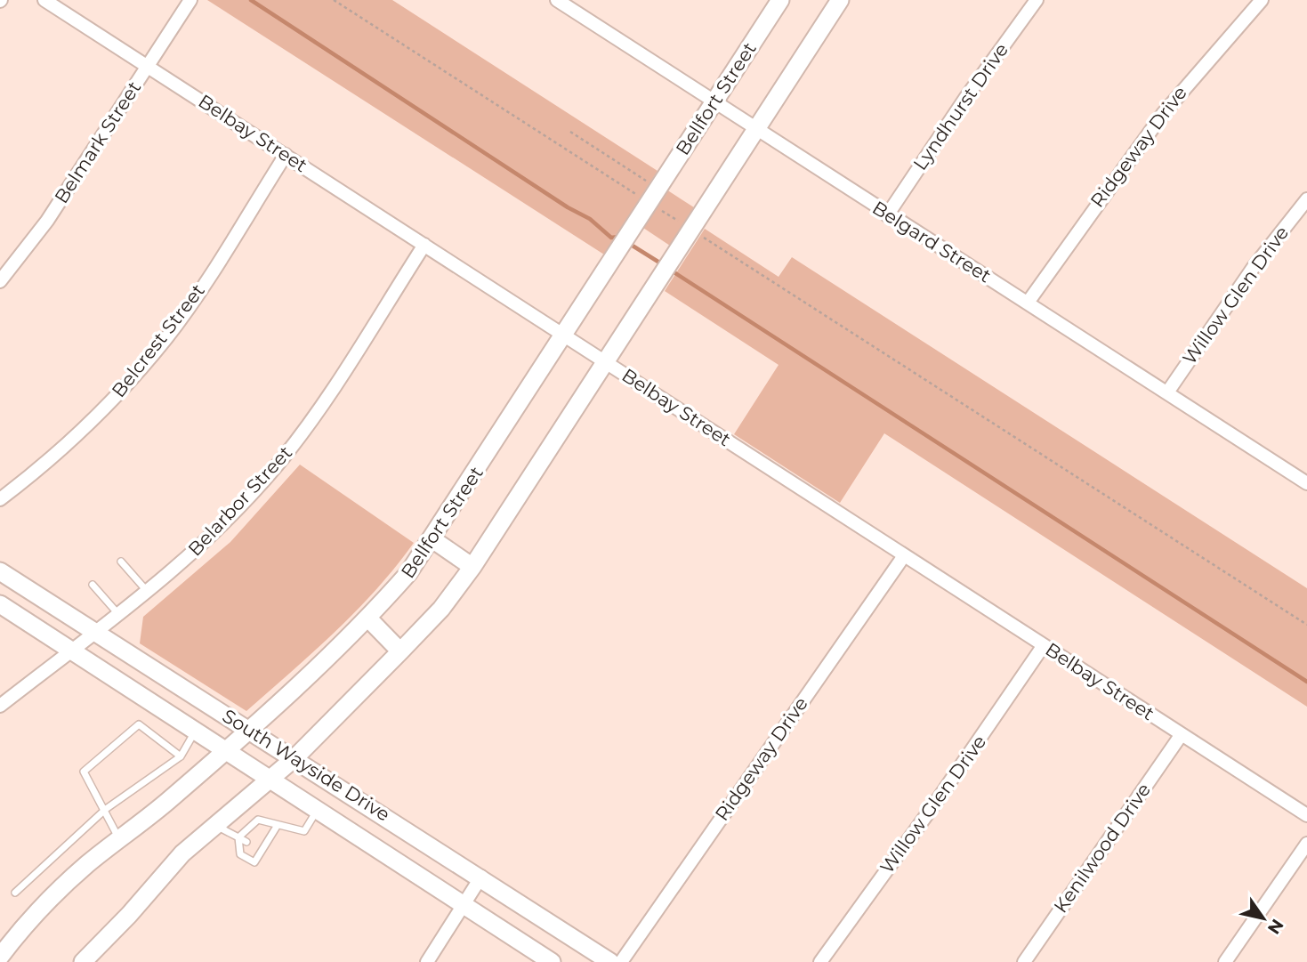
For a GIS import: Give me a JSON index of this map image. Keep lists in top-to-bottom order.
{
  "streets": {
    "main road": ["Bellfort Street", "South Wayside Drive"],
    "street": [
      "Lyndhurst Drive",
      "Belbay Street",
      "Belmark Street",
      "Ridgeway Drive",
      "Belgard Street",
      "Willow Glen Drive",
      "Belcrest Street",
      "Belarbor Street",
      "Kenilwood Drive"
    ]
  },
  "crossings": [
    ["Bellfort Street", "Belbay Street"],
    ["Bellfort Street", "Belgard Street"],
    ["Bellfort Street", "South Wayside Drive"],
    ["Lyndhurst Drive", "Belgard Street"],
    ["Belbay Street", "Belmark Street"],
    ["Belbay Street", "Ridgeway Drive"],
    ["Belbay Street", "Willow Glen Drive"],
    ["Belbay Street", "Belcrest Street"],
    ["Belbay Street", "Belarbor Street"],
    ["Belbay Street", "Kenilwood Drive"],
    ["Ridgeway Drive", "Belgard Street"],
    ["Belgard Street", "Willow Glen Drive"],
    ["Belarbor Street", "South Wayside Drive"]
  ],
  "north": "bottom right"
}
